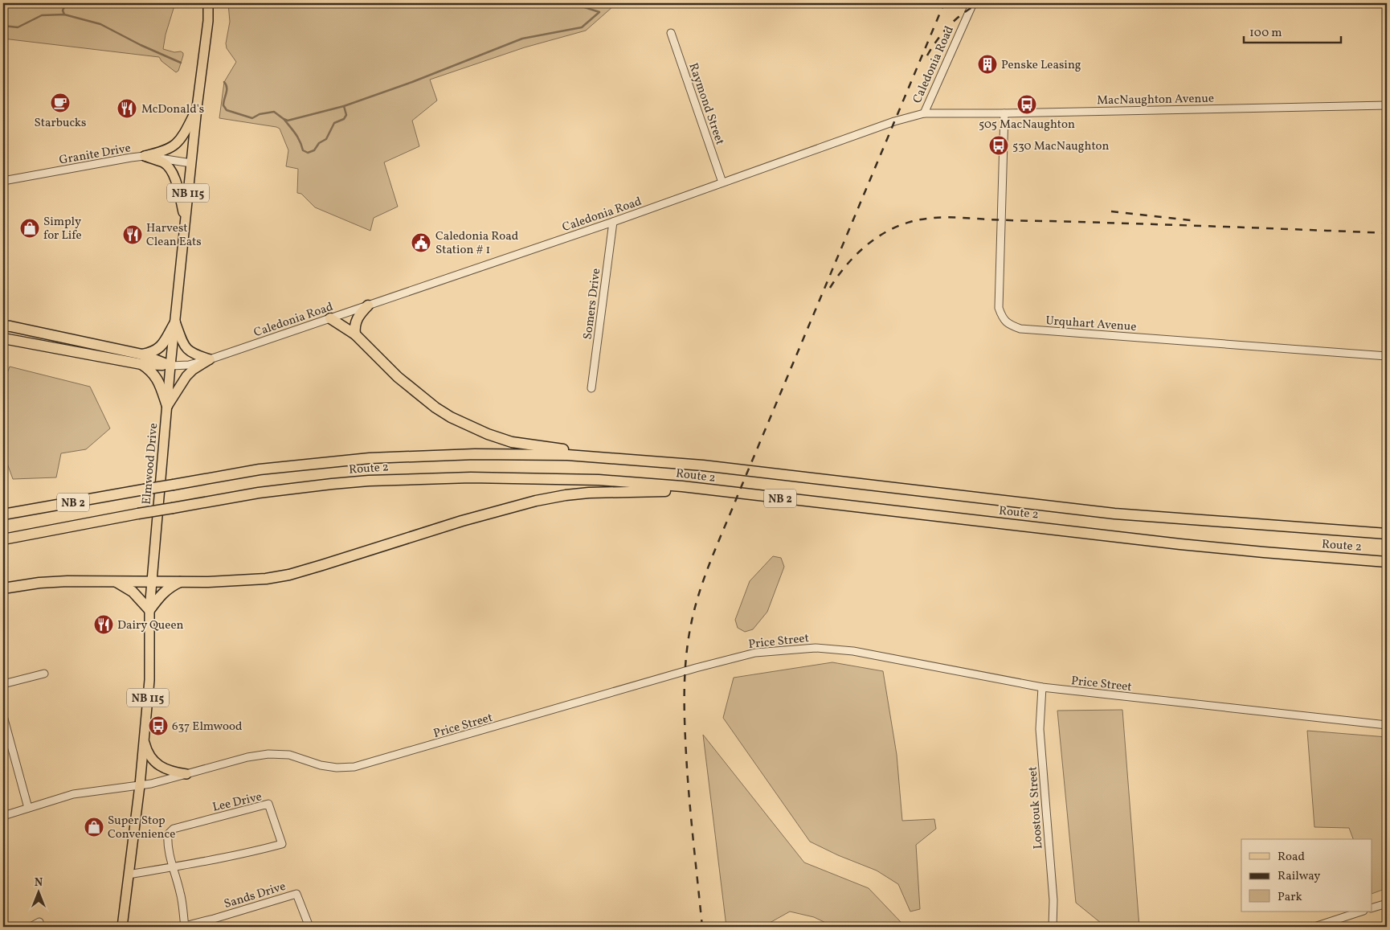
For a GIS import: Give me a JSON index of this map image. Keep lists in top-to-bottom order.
{
  "streets": {
    "highway": ["Route 2", "NB 2"],
    "main road": ["NB 115", "Elmwood Drive"],
    "street": [
      "Caledonia Road",
      "MacNaughton Avenue",
      "Raymond Street",
      "Granite Drive",
      "Somers Drive",
      "Urquhart Avenue",
      "Price Street",
      "Lee Drive",
      "Loostouk Street",
      "Sands Drive"
    ]
  },
  "crossings": [
    ["Caledonia Road", "MacNaughton Avenue"],
    ["Caledonia Road", "Raymond Street"],
    ["Caledonia Road", "Somers Drive"],
    ["Caledonia Road", "Elmwood Drive"],
    ["MacNaughton Avenue", "Urquhart Avenue"],
    ["Granite Drive", "Elmwood Drive"],
    ["Elmwood Drive", "Price Street"],
    ["Price Street", "Loostouk Street"]
  ],
  "places": {
    "building": ["Penske Leasing"],
    "cafe": ["Starbucks"],
    "bus stop": ["505 MacNaughton", "530 MacNaughton", "637 Elmwood"],
    "restaurant": ["McDonald's", "Harvest Clean Eats", "Dairy Queen"],
    "shop": ["Simply for Life", "Super Stop Convenience"],
    "public building": ["Caledonia Road Station # 1"]
  },
  "legend": ["Road", "Railway", "Park"],
  "scale_bar": "100 m",
  "north": "top"
}
